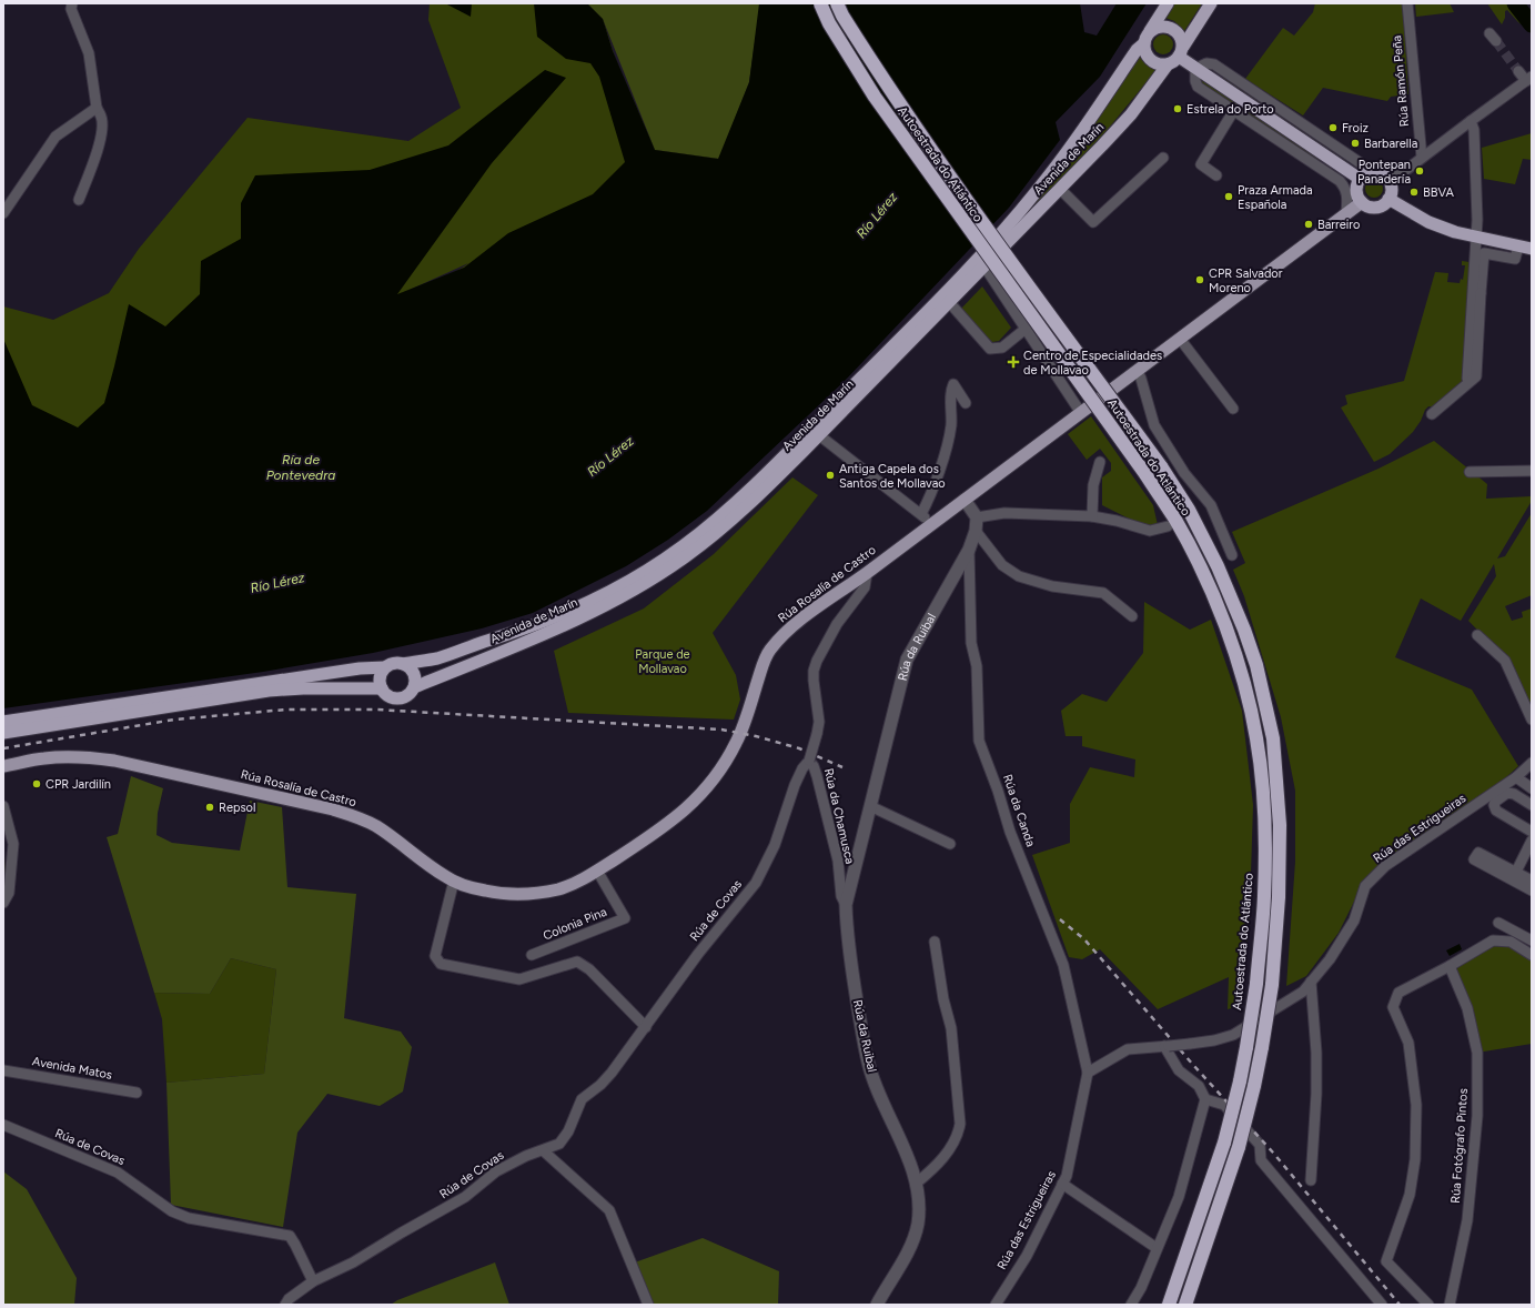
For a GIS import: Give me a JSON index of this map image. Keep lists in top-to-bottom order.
{
  "streets": {
    "highway": ["Avenida de Marín", "Autoestrada do Atlántico"],
    "main road": ["Rúa Rosalía de Castro"],
    "street": [
      "Rúa Ramón Peña",
      "Rúa da Ruibal",
      "Rúa da Canda",
      "Rúa da Chamusca",
      "Rúa das Estrigueiras",
      "Rúa de Covas",
      "Colonia Pina",
      "Avenida Matos",
      "Rúa Fotógrafo Pintos"
    ]
  },
  "crossings": [
    ["Rúa Rosalía de Castro", "Rúa de Covas"],
    ["Rúa Rosalía de Castro", "Colonia Pina"],
    ["Rúa da Ruibal", "Rúa da Canda"],
    ["Rúa da Ruibal", "Rúa da Chamusca"],
    ["Rúa da Canda", "Rúa das Estrigueiras"],
    ["Rúa da Chamusca", "Rúa de Covas"]
  ],
  "water": ["Río Lérez", "Ría de Pontevedra"],
  "parks": ["Parque de Mollavao"],
  "places": {
    "other": [
      "Estrela do Porto",
      "Froiz",
      "Barbarella",
      "Pontepan Panadería",
      "BBVA",
      "Praza Armada Española",
      "Barreiro",
      "CPR Salvador Moreno",
      "Antiga Capela dos Santos de Mollavao",
      "CPR Jardilín",
      "Repsol"
    ],
    "health": ["Centro de Especialidades de Mollavao"]
  }
}
